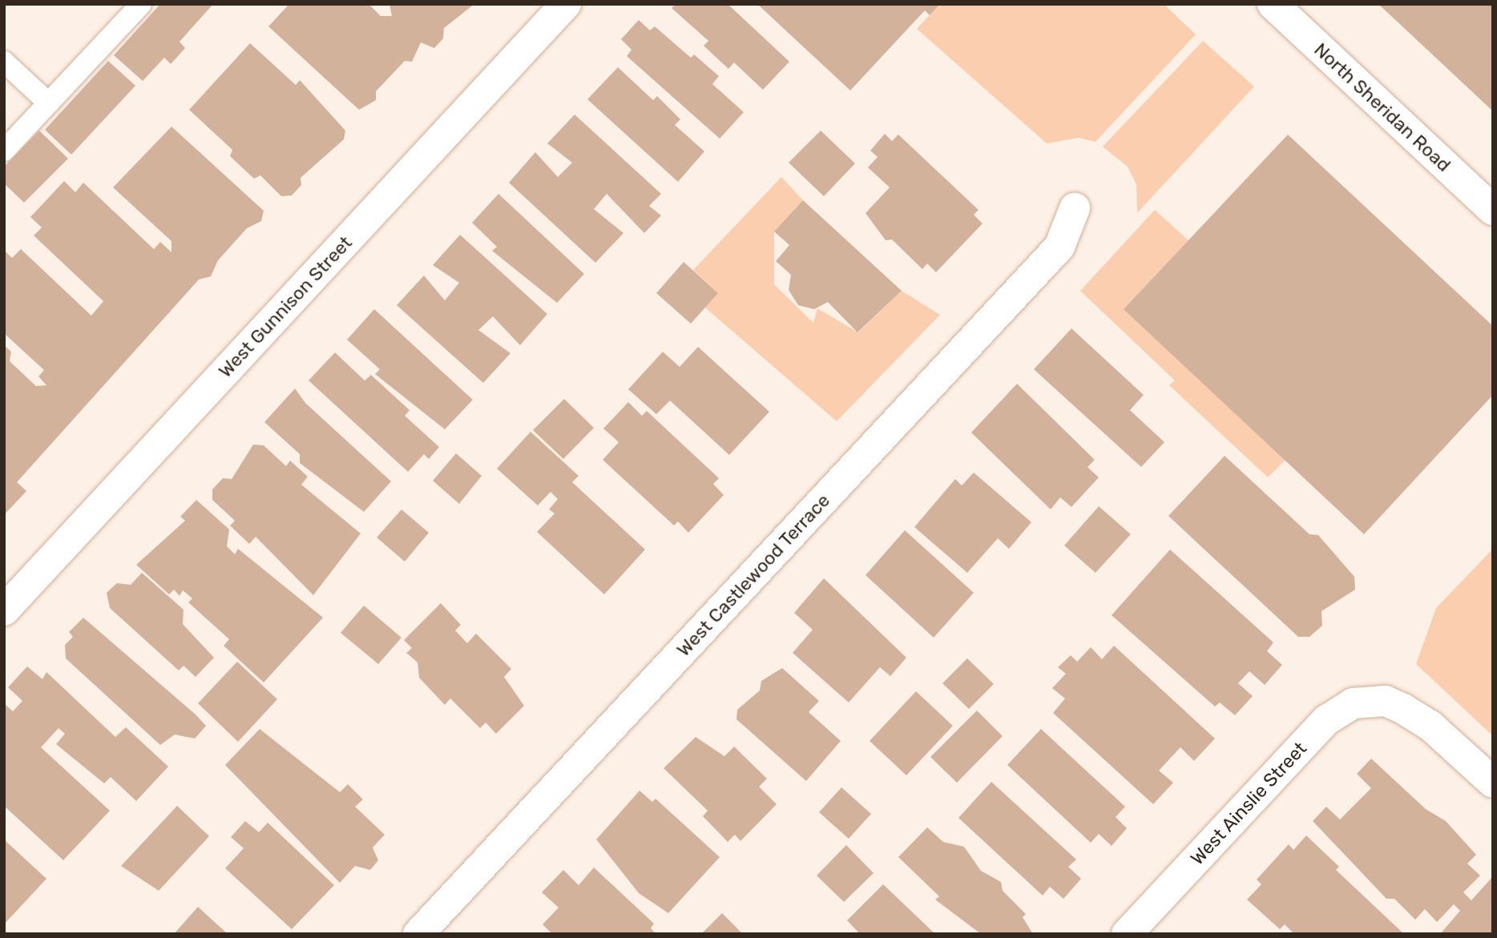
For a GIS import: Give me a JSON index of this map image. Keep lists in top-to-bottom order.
{
  "streets": {
    "street": [
      "North Sheridan Road",
      "West Gunnison Street",
      "West Castlewood Terrace",
      "West Ainslie Street"
    ]
  }
}
